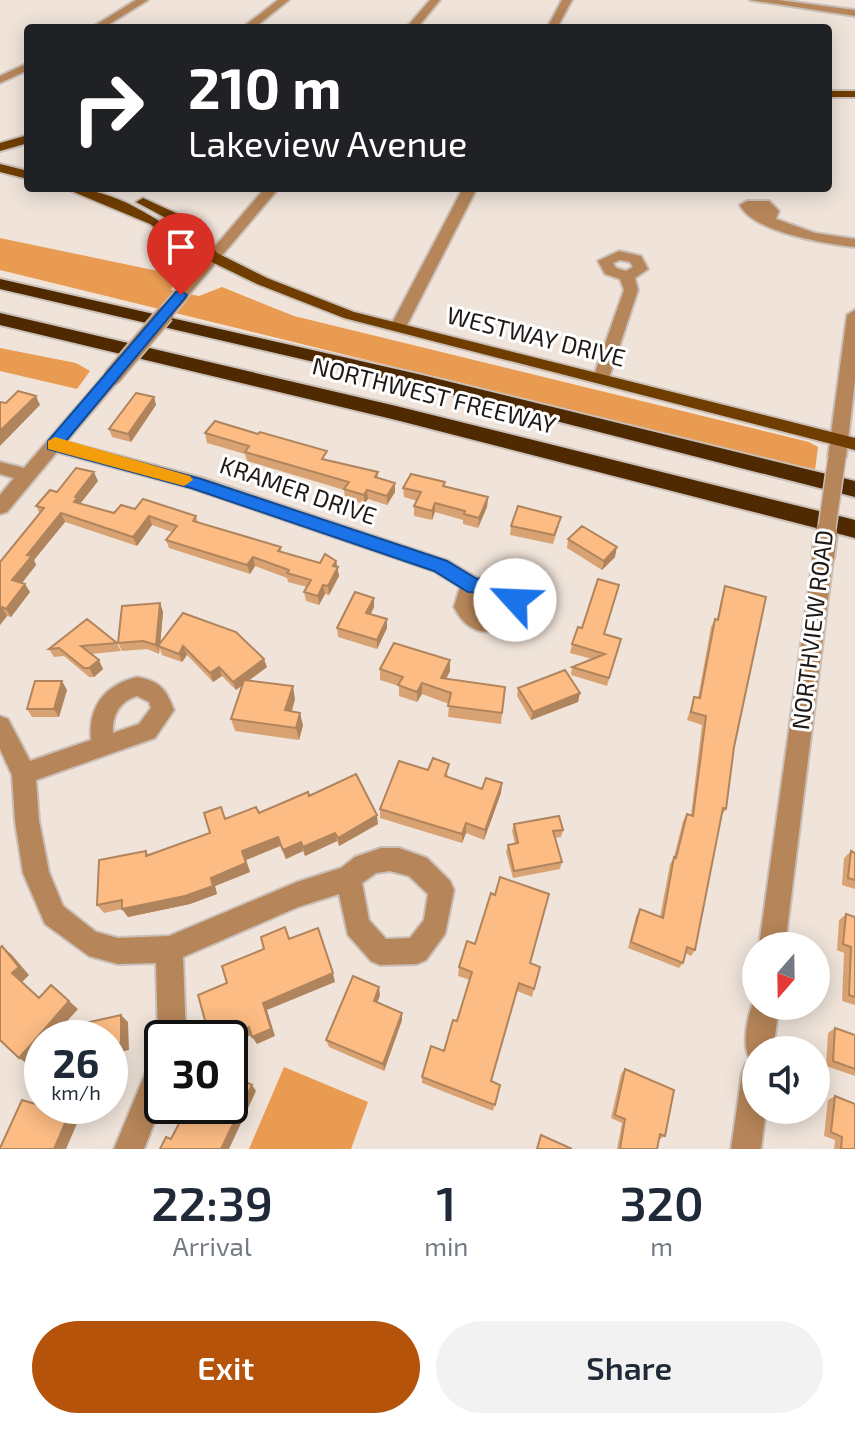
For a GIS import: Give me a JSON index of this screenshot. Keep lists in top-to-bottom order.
{
  "streets": {
    "highway": ["NORTHWEST FREEWAY"],
    "main road": ["WESTWAY DRIVE"],
    "street": ["KRAMER DRIVE", "NORTHVIEW ROAD"]
  },
  "crossings": [
    ["WESTWAY DRIVE", "NORTHVIEW ROAD"]
  ],
  "north": "bottom",
  "page": {
    "turn": ["210 m", "Lakeview Avenue"],
    "speed": "26 km/h",
    "limit": "30",
    "eta": [
      "22:39",
      "Arrival",
      "1",
      "min",
      "320",
      "m"
    ],
    "buttons": ["Exit", "Share"]
  }
}
